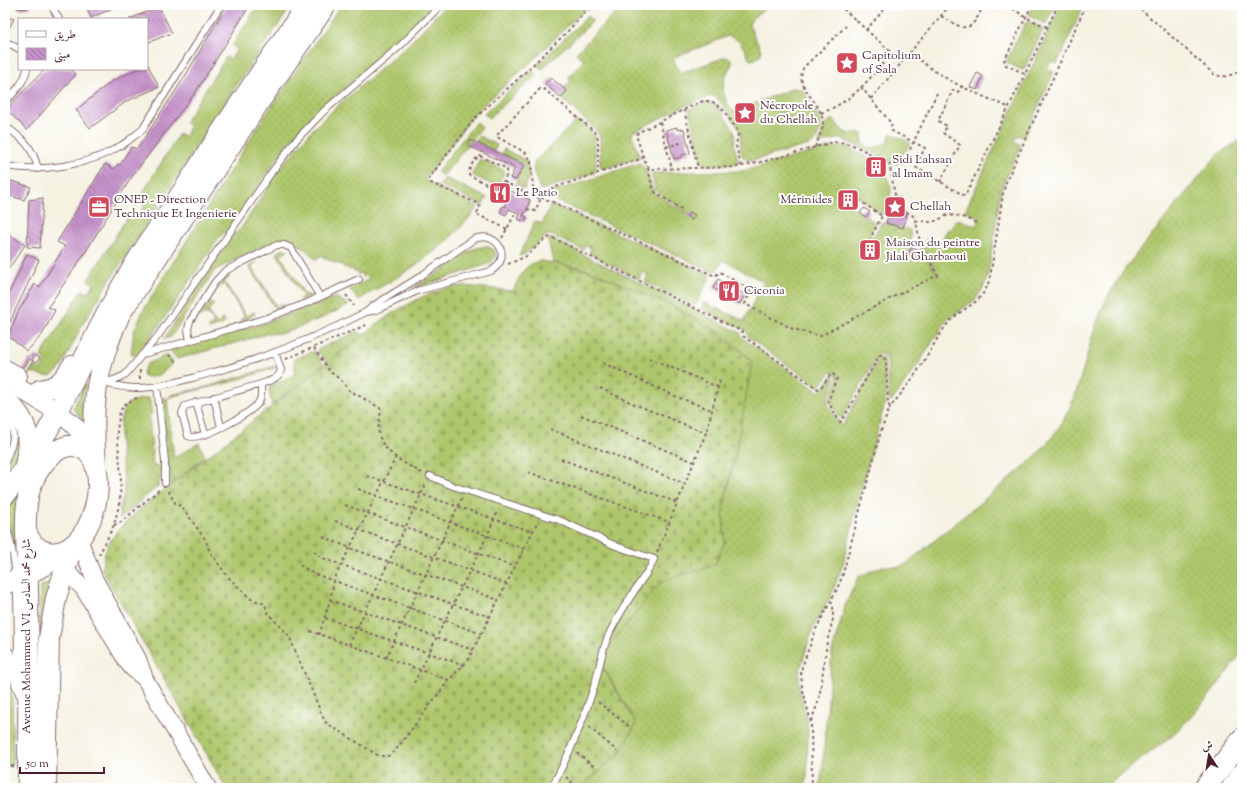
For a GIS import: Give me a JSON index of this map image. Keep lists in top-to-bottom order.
{
  "streets": {
    "main road": ["Avenue Mohammed VI شارع محمد السادس"]
  },
  "places": {
    "place": ["Capitolium of Sala", "Nécropole du Chellah", "Chellah"],
    "building": ["Sidi Lahsan al Imam", "Mérinides", "Maison du peintre Jilali Gharbaoui"],
    "restaurant": ["Le Patio", "Ciconia"],
    "office": ["ONEP - Direction Technique Et Ingenierie"]
  },
  "legend": ["طريق", "مبنى"],
  "scale_bar": "50 m",
  "north": "top"
}
